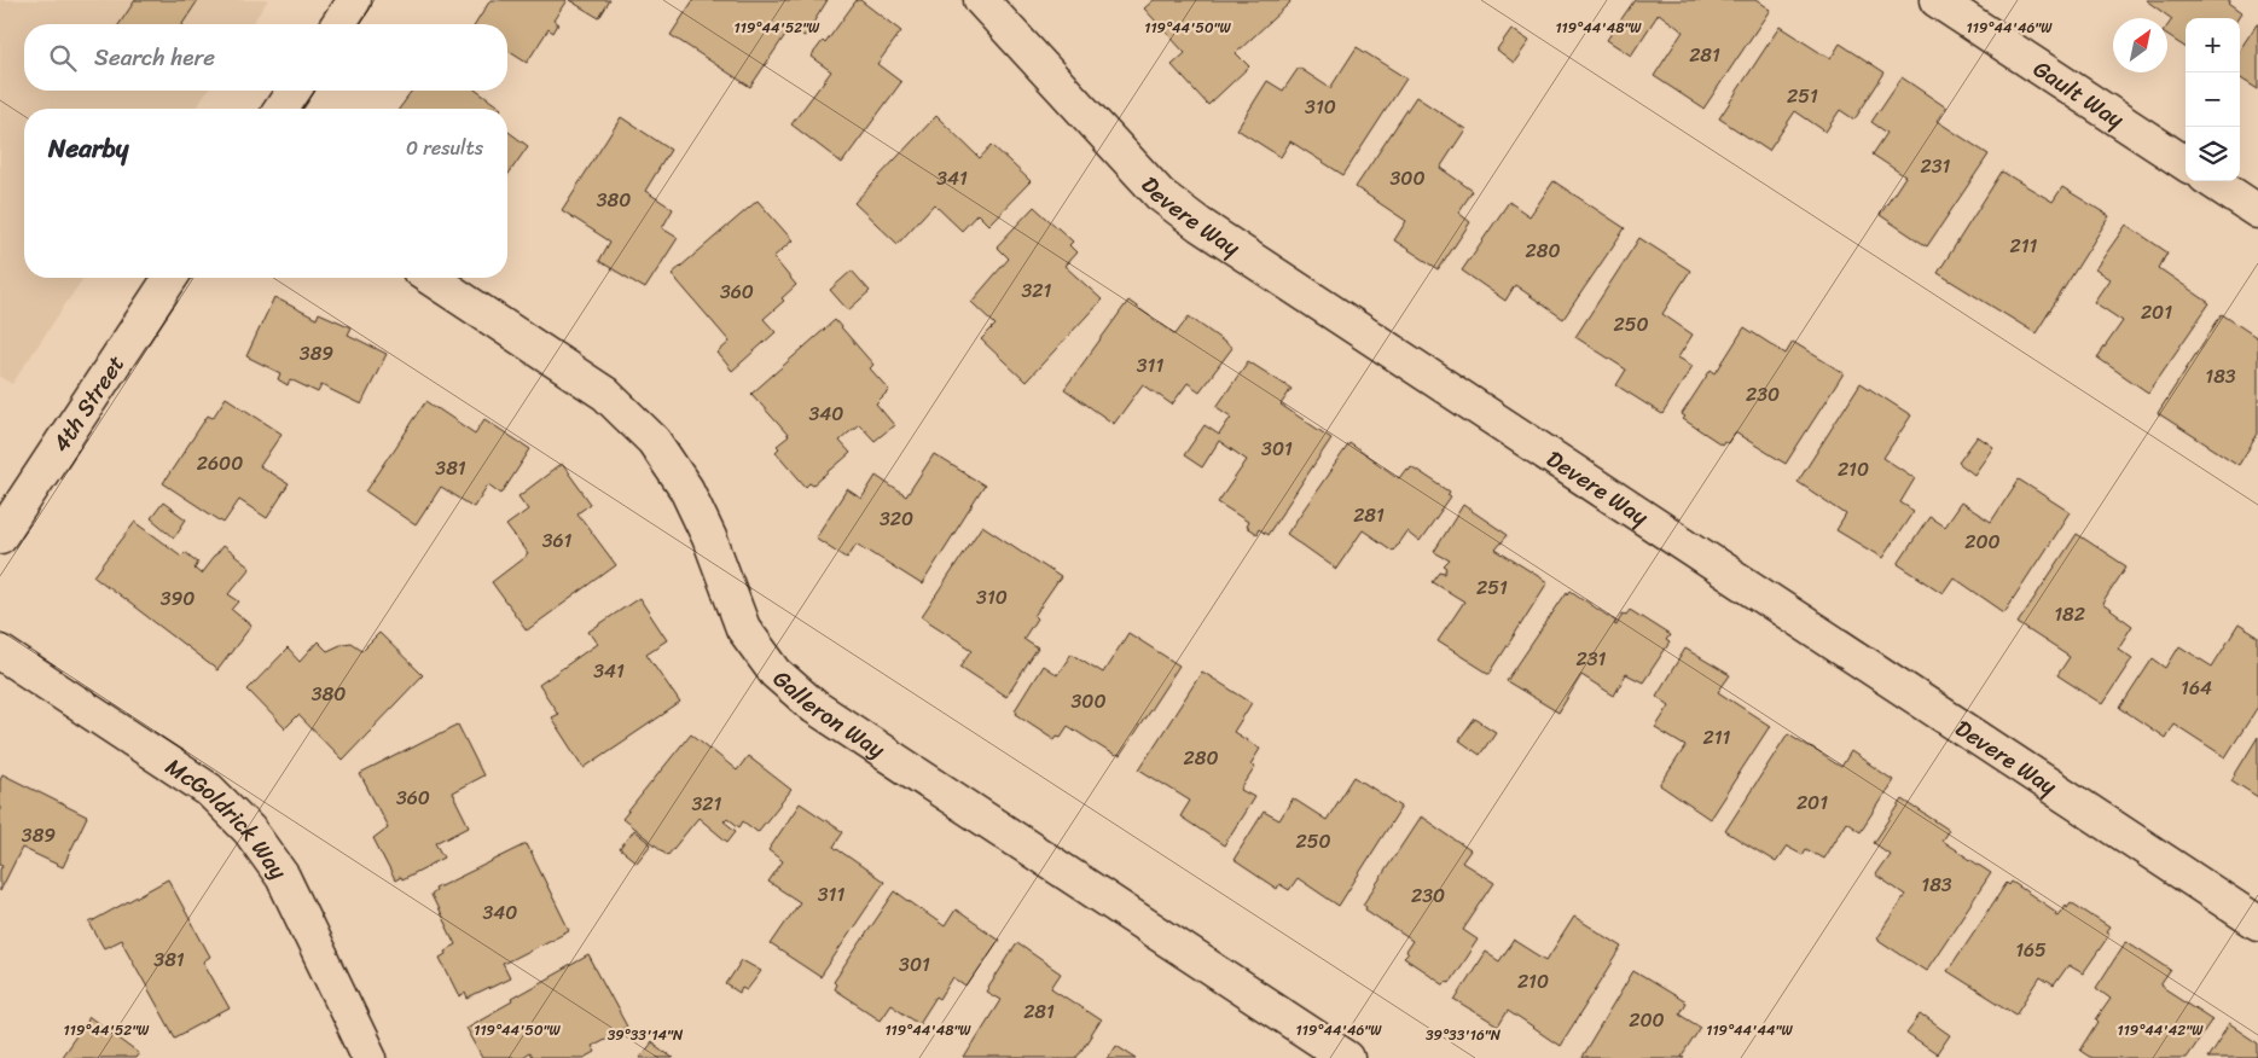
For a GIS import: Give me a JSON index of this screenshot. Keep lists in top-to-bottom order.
{
  "streets": {
    "street": [
      "Gault Way",
      "Devere Way",
      "4th Street",
      "Galleron Way",
      "McGoldrick Way"
    ]
  },
  "house_numbers": [
    "281",
    "251",
    "310",
    "231",
    "341",
    "300",
    "380",
    "211",
    "280",
    "321",
    "360",
    "201",
    "250",
    "389",
    "311",
    "183",
    "230",
    "340",
    "301",
    "2600",
    "381",
    "210",
    "281",
    "320",
    "361",
    "200",
    "251",
    "310",
    "390",
    "182",
    "231",
    "341",
    "164",
    "380",
    "300",
    "211",
    "280",
    "360",
    "201",
    "321",
    "389",
    "250",
    "183",
    "311",
    "230",
    "340",
    "165",
    "381",
    "301",
    "210",
    "281",
    "200"
  ],
  "north": "top right",
  "page": {
    "map_buttons": ["+", "−"],
    "search": "Search here",
    "heading": ["Nearby", "0 results"]
  },
  "coordinates": [
    "119°44'52\"W",
    "119°44'50\"W",
    "119°44'48\"W",
    "119°44'46\"W",
    "119°44'44\"W",
    "119°44'42\"W",
    "39°33'14\"N",
    "39°33'16\"N"
  ]
}
